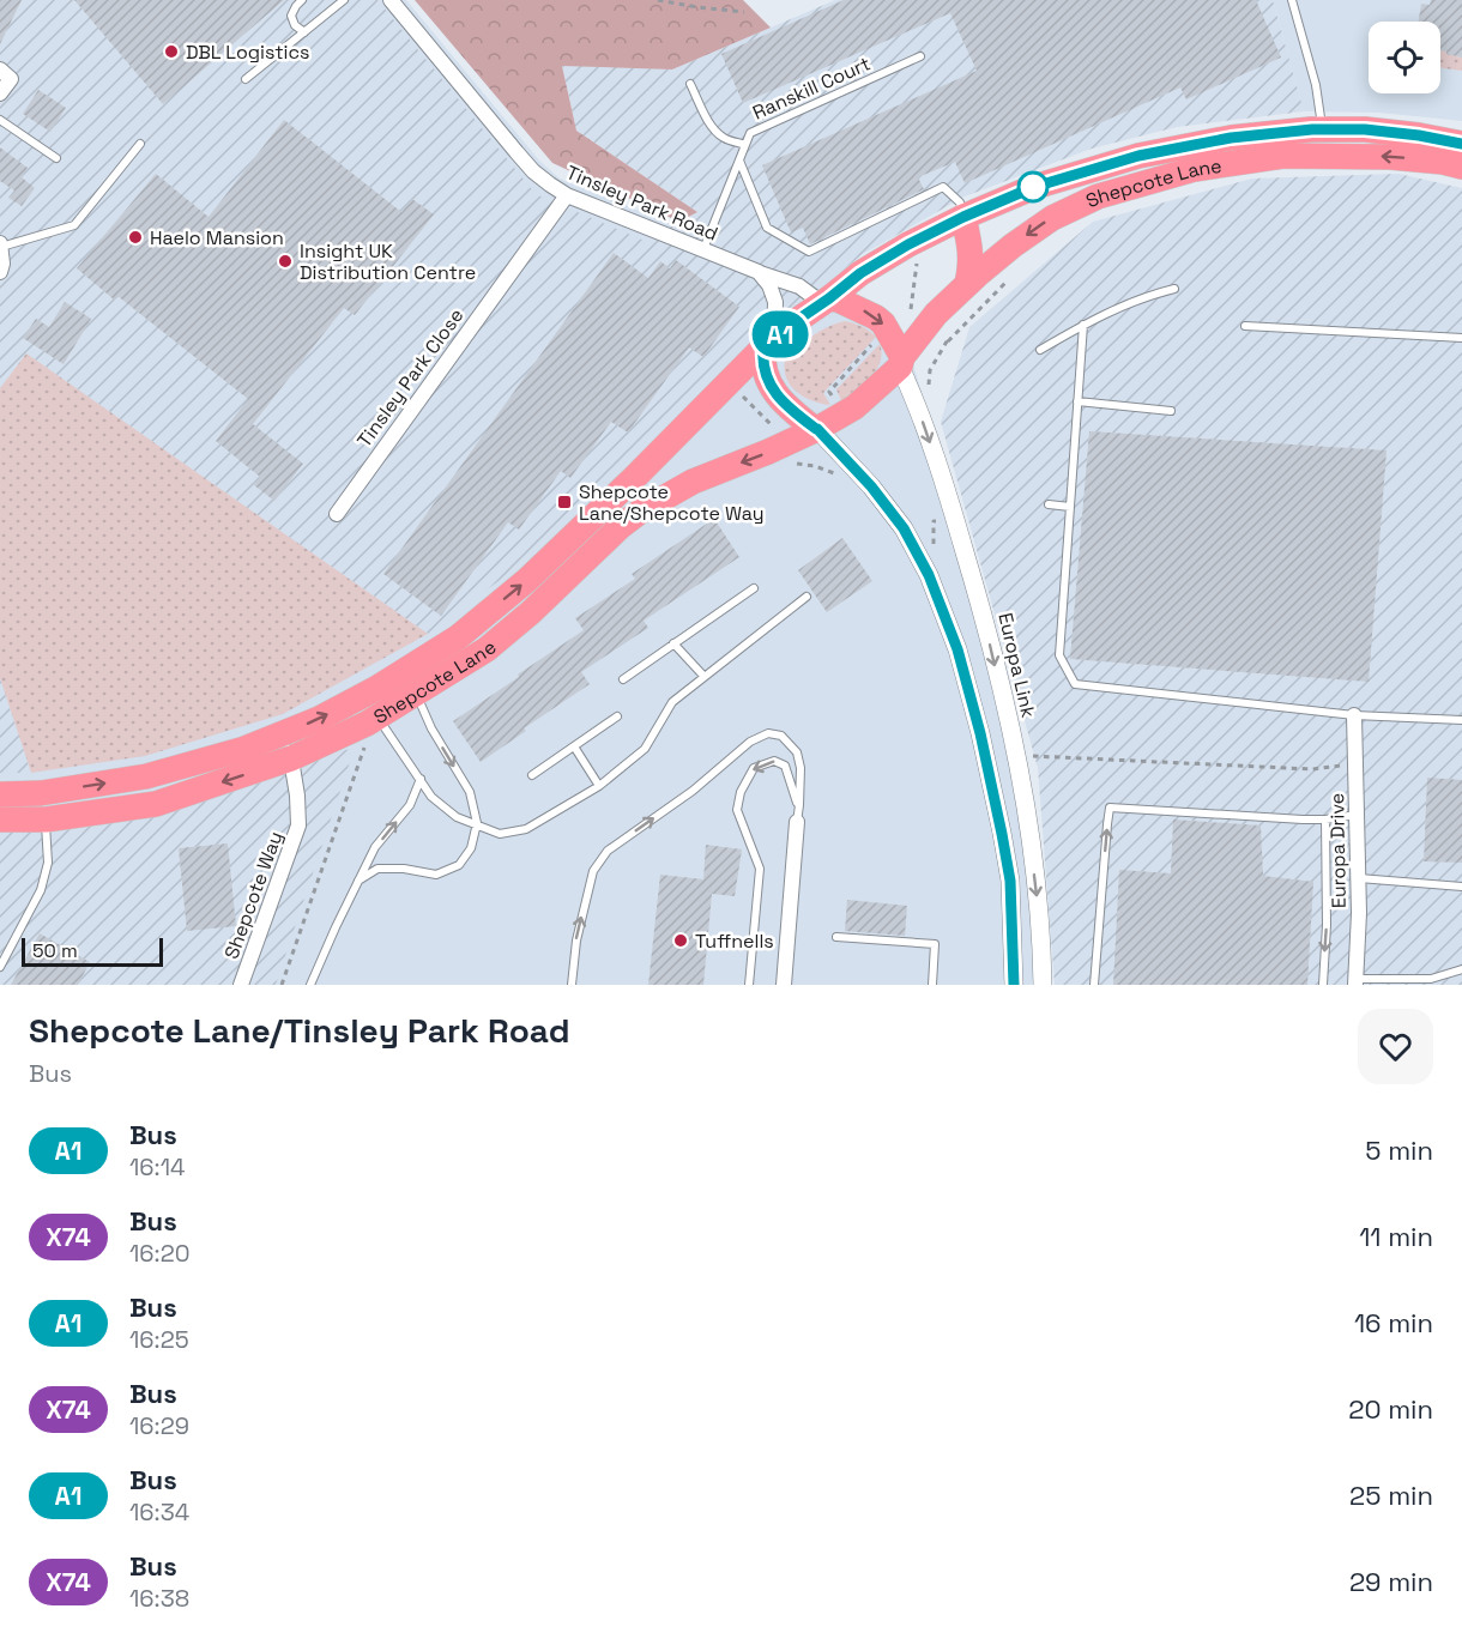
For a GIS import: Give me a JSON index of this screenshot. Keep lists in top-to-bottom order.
{
  "streets": {
    "highway": ["Shepcote Lane"],
    "street": [
      "Tinsley Park Road",
      "Tinsley Park Close",
      "Europa Link",
      "Europa Drive",
      "Shepcote Way"
    ],
    "lane": ["Ranskill Court"]
  },
  "crossings": [
    ["Ranskill Court", "Tinsley Park Road"],
    ["Shepcote Lane", "Tinsley Park Road"],
    ["Shepcote Lane", "Europa Link"],
    ["Shepcote Lane", "Shepcote Way"],
    ["Tinsley Park Road", "Tinsley Park Close"],
    ["Tinsley Park Road", "Europa Link"]
  ],
  "places": {
    "other": [
      "DBL Logistics",
      "Haelo Mansion",
      "Insight UK Distribution Centre",
      "Tuffnells"
    ],
    "transit": ["Shepcote Lane/Shepcote Way"]
  },
  "lines": ["bus line A1"],
  "scale_bar": "50 m",
  "page": {
    "on_map": "A1",
    "scale": "50 m",
    "heading": ["Shepcote Lane/Tinsley Park Road", "Bus"],
    "list": [
      {
        "mark": "A1",
        "name": "Bus",
        "note": "16:14",
        "value": "5 min"
      },
      {
        "mark": "X74",
        "name": "Bus",
        "note": "16:20",
        "value": "11 min"
      },
      {
        "mark": "A1",
        "name": "Bus",
        "note": "16:25",
        "value": "16 min"
      },
      {
        "mark": "X74",
        "name": "Bus",
        "note": "16:29",
        "value": "20 min"
      },
      {
        "mark": "A1",
        "name": "Bus",
        "note": "16:34",
        "value": "25 min"
      },
      {
        "mark": "X74",
        "name": "Bus",
        "note": "16:38",
        "value": "29 min"
      }
    ]
  }
}
